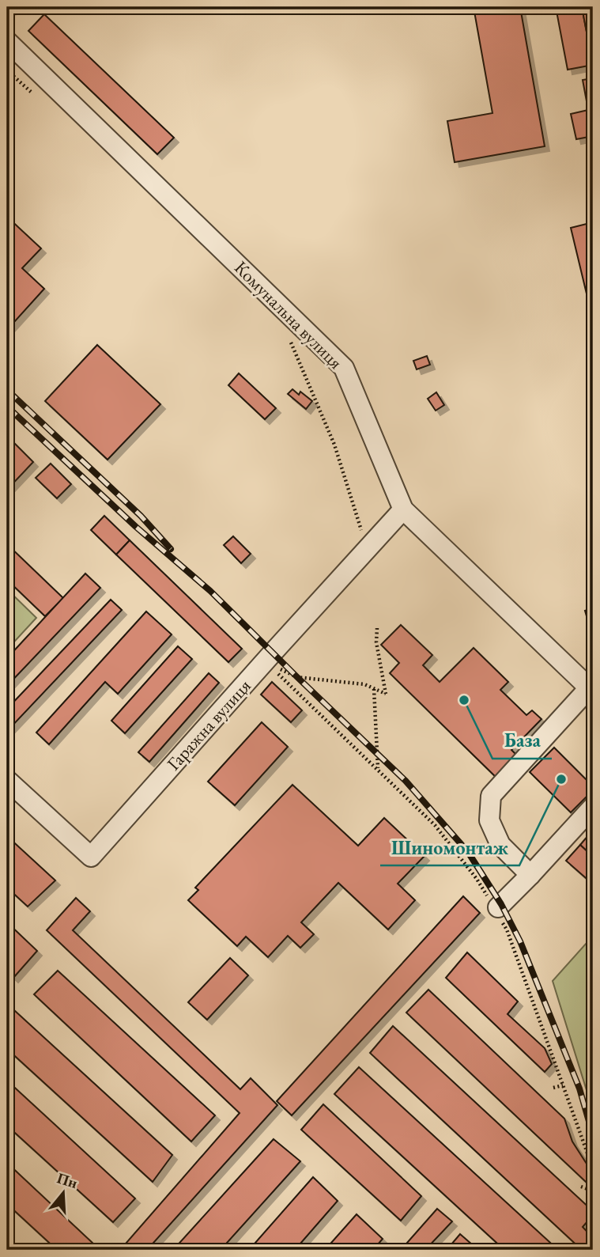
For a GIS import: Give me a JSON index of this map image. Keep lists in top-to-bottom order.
{
  "streets": {
    "street": ["Комунальна вулиця", "Гаражна вулиця"]
  },
  "crossings": [
    ["Комунальна вулиця", "Гаражна вулиця"]
  ],
  "places": ["База", "Шиномонтаж"],
  "north": "top"
}
